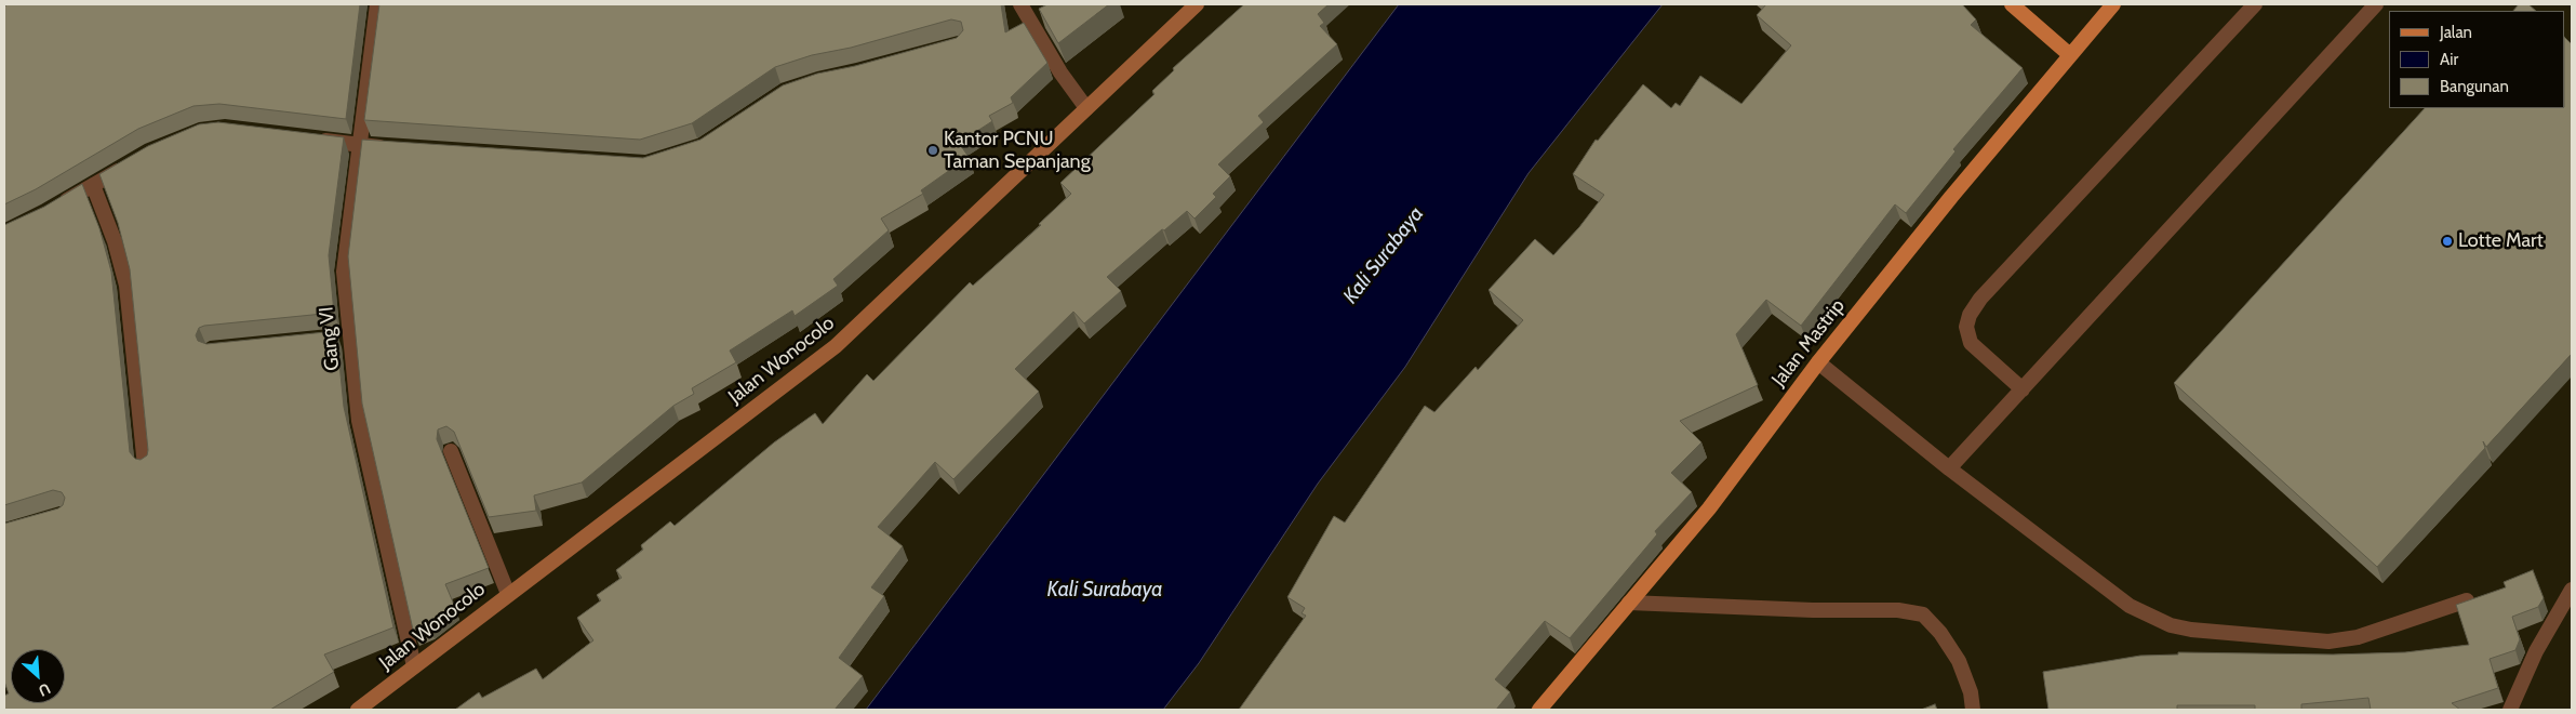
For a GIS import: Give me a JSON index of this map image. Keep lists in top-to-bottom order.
{
  "streets": {
    "main road": ["Jalan Mastrip", "Jalan Wonocolo"],
    "street": ["Gang VI"]
  },
  "crossings": [
    ["Gang VI", "Jalan Wonocolo"]
  ],
  "water": ["Kali Surabaya"],
  "places": ["Kantor PCNU Taman Sepanjang", "Lotte Mart"],
  "legend": ["Jalan", "Air", "Bangunan"],
  "north": "bottom right"
}
